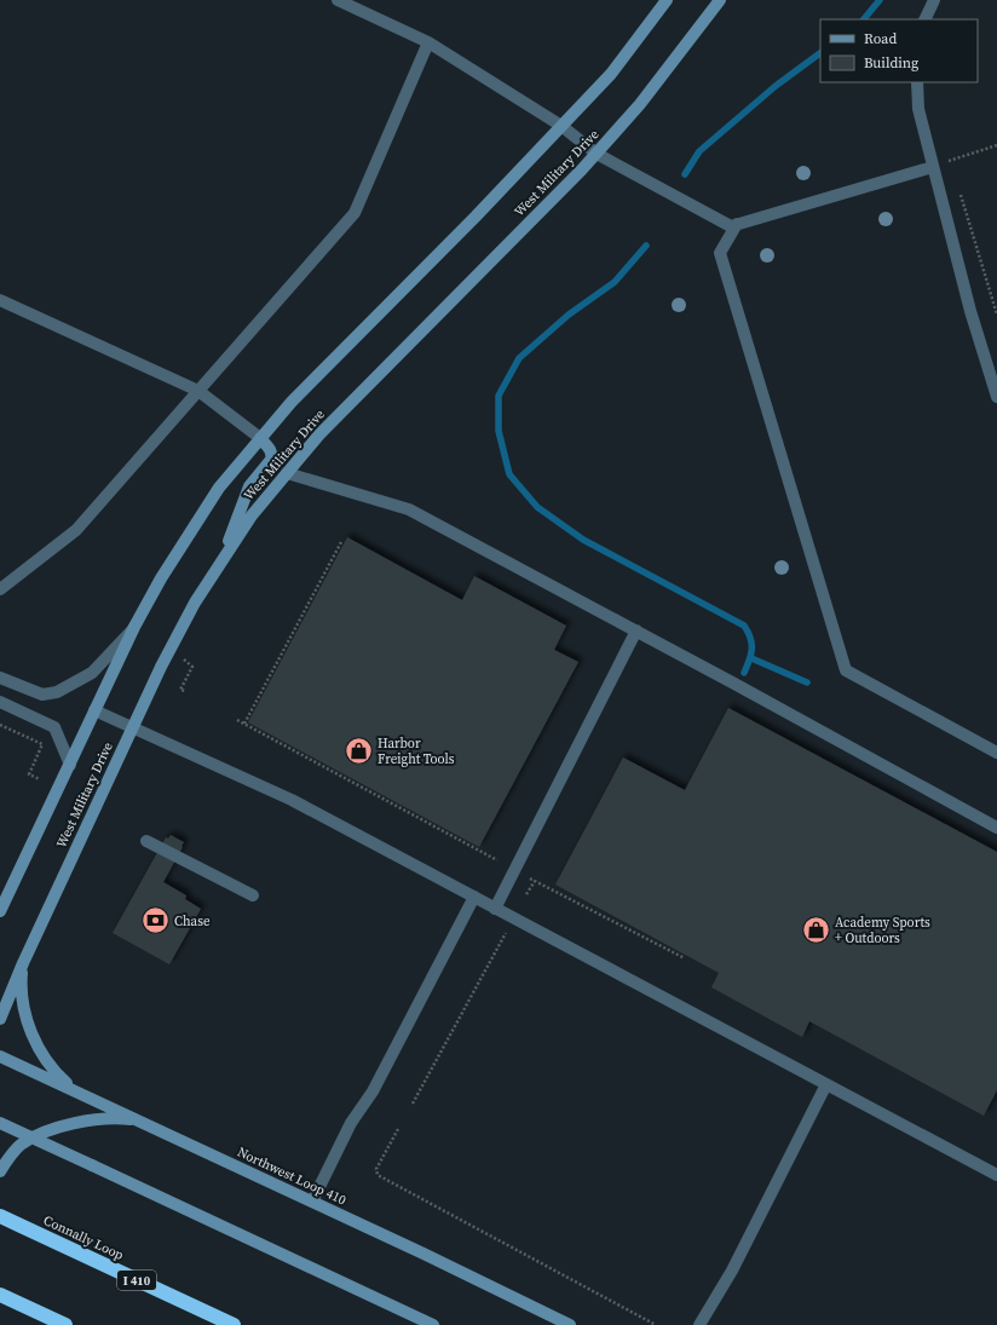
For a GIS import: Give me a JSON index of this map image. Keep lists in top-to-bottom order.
{
  "streets": {
    "highway": ["Connally Loop", "I 410"],
    "main road": ["West Military Drive", "Northwest Loop 410"]
  },
  "places": {
    "shop": ["Harbor Freight Tools", "Academy Sports + Outdoors"],
    "bank": ["Chase"]
  },
  "legend": ["Road", "Building"]
}
